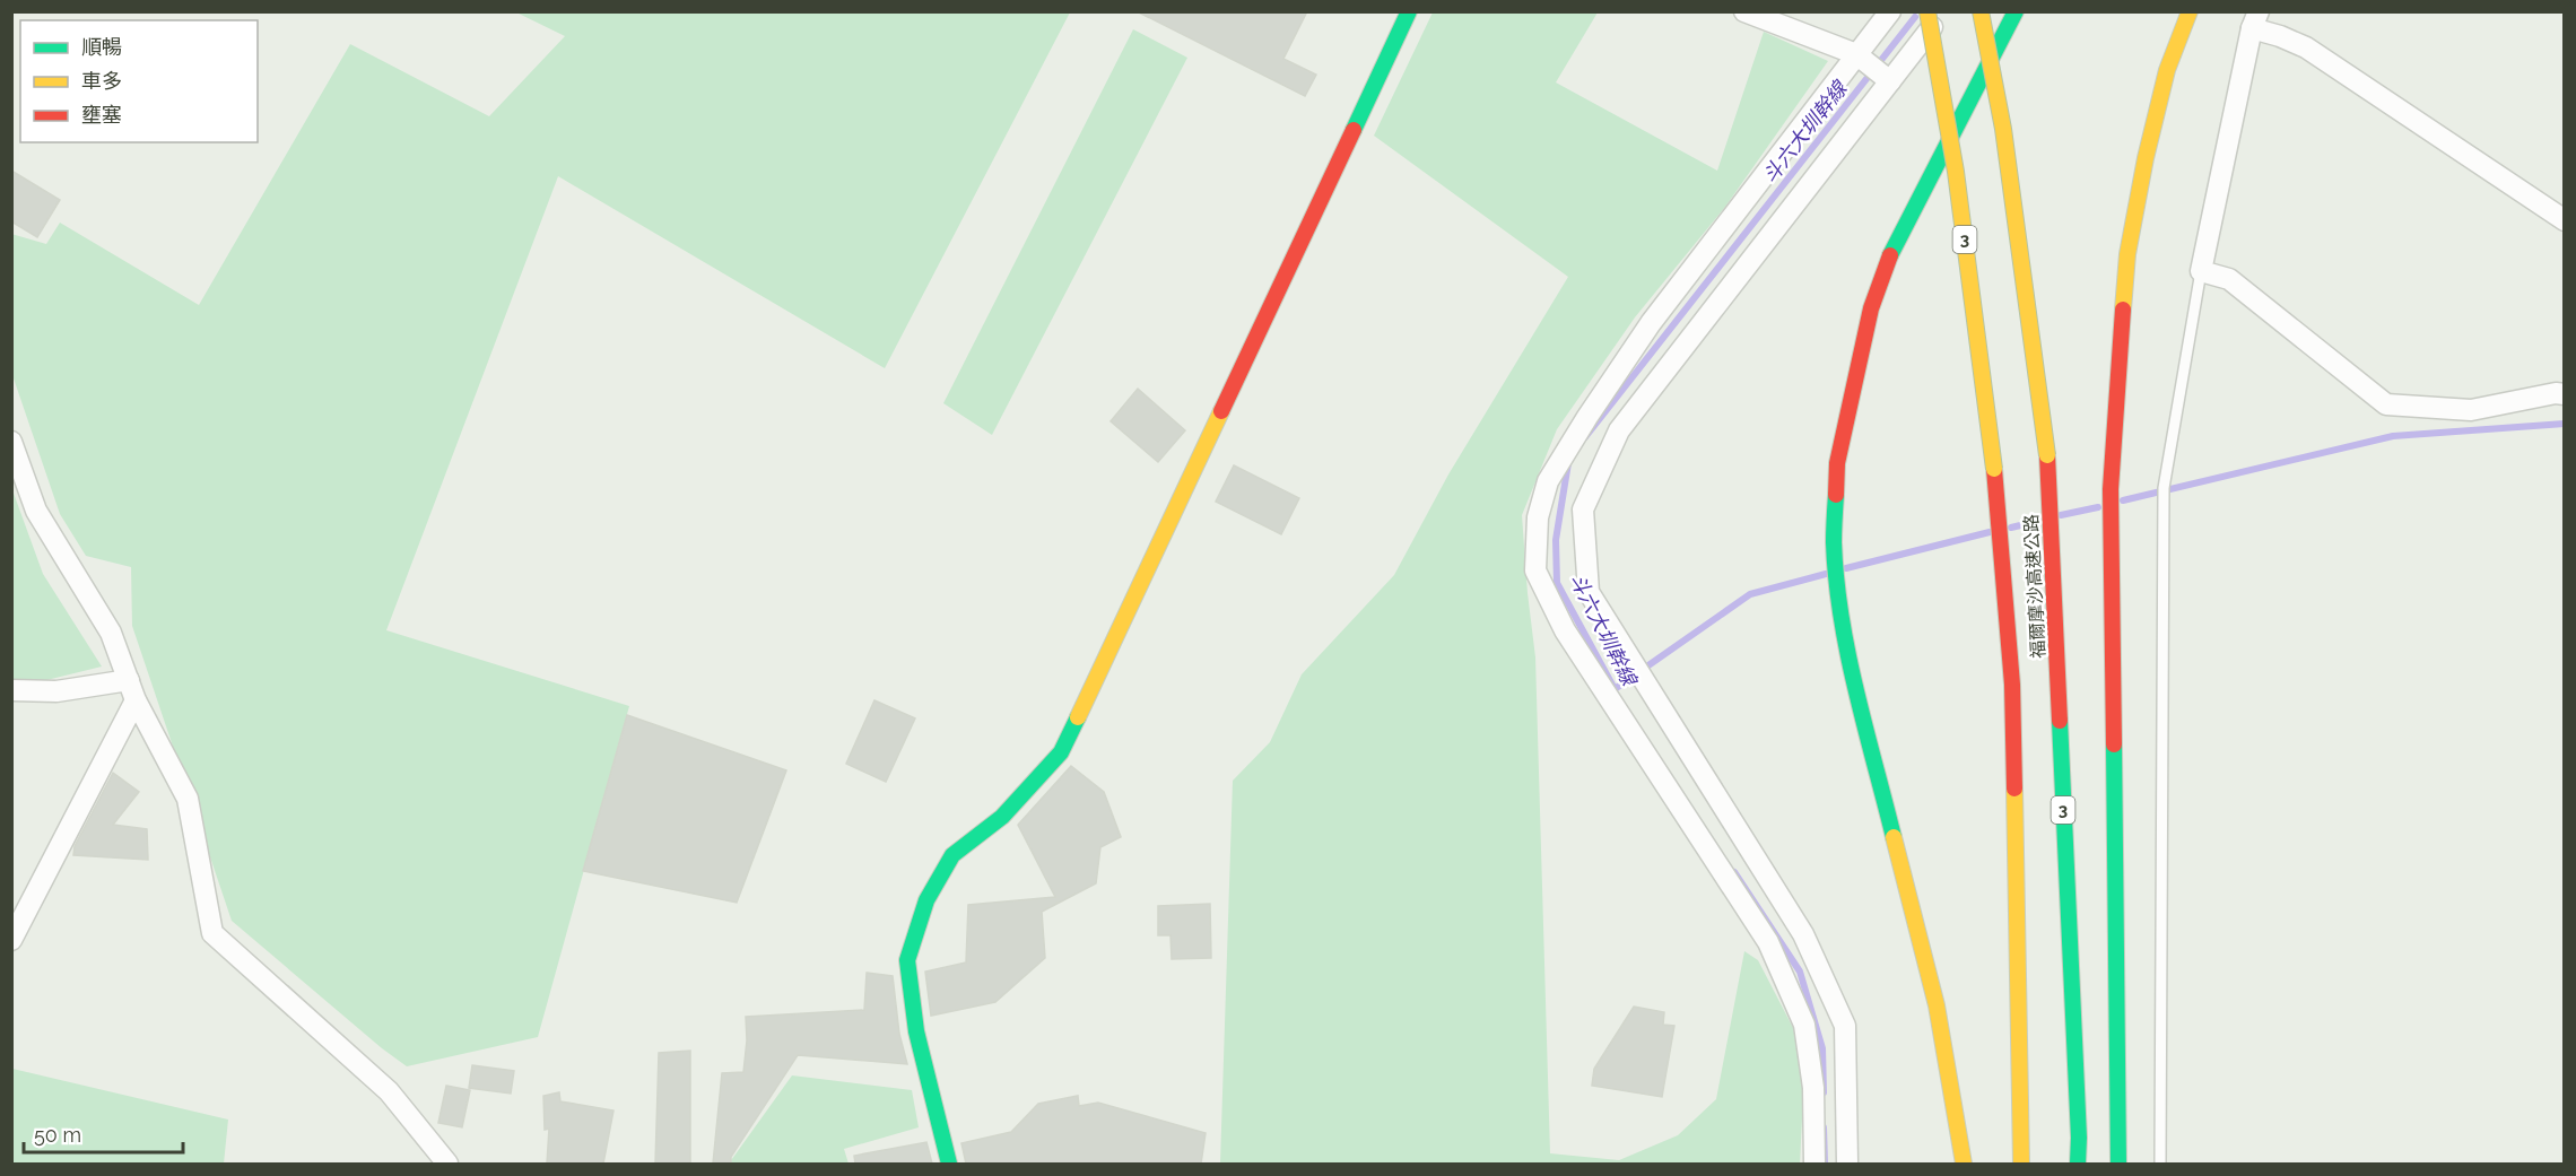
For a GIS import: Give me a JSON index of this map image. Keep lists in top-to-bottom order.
{
  "streets": {
    "main road": ["3", "福爾摩沙高速公路"]
  },
  "water": ["斗六大圳幹線"],
  "legend": ["順暢", "車多", "壅塞"],
  "scale_bar": "50 m"
}
